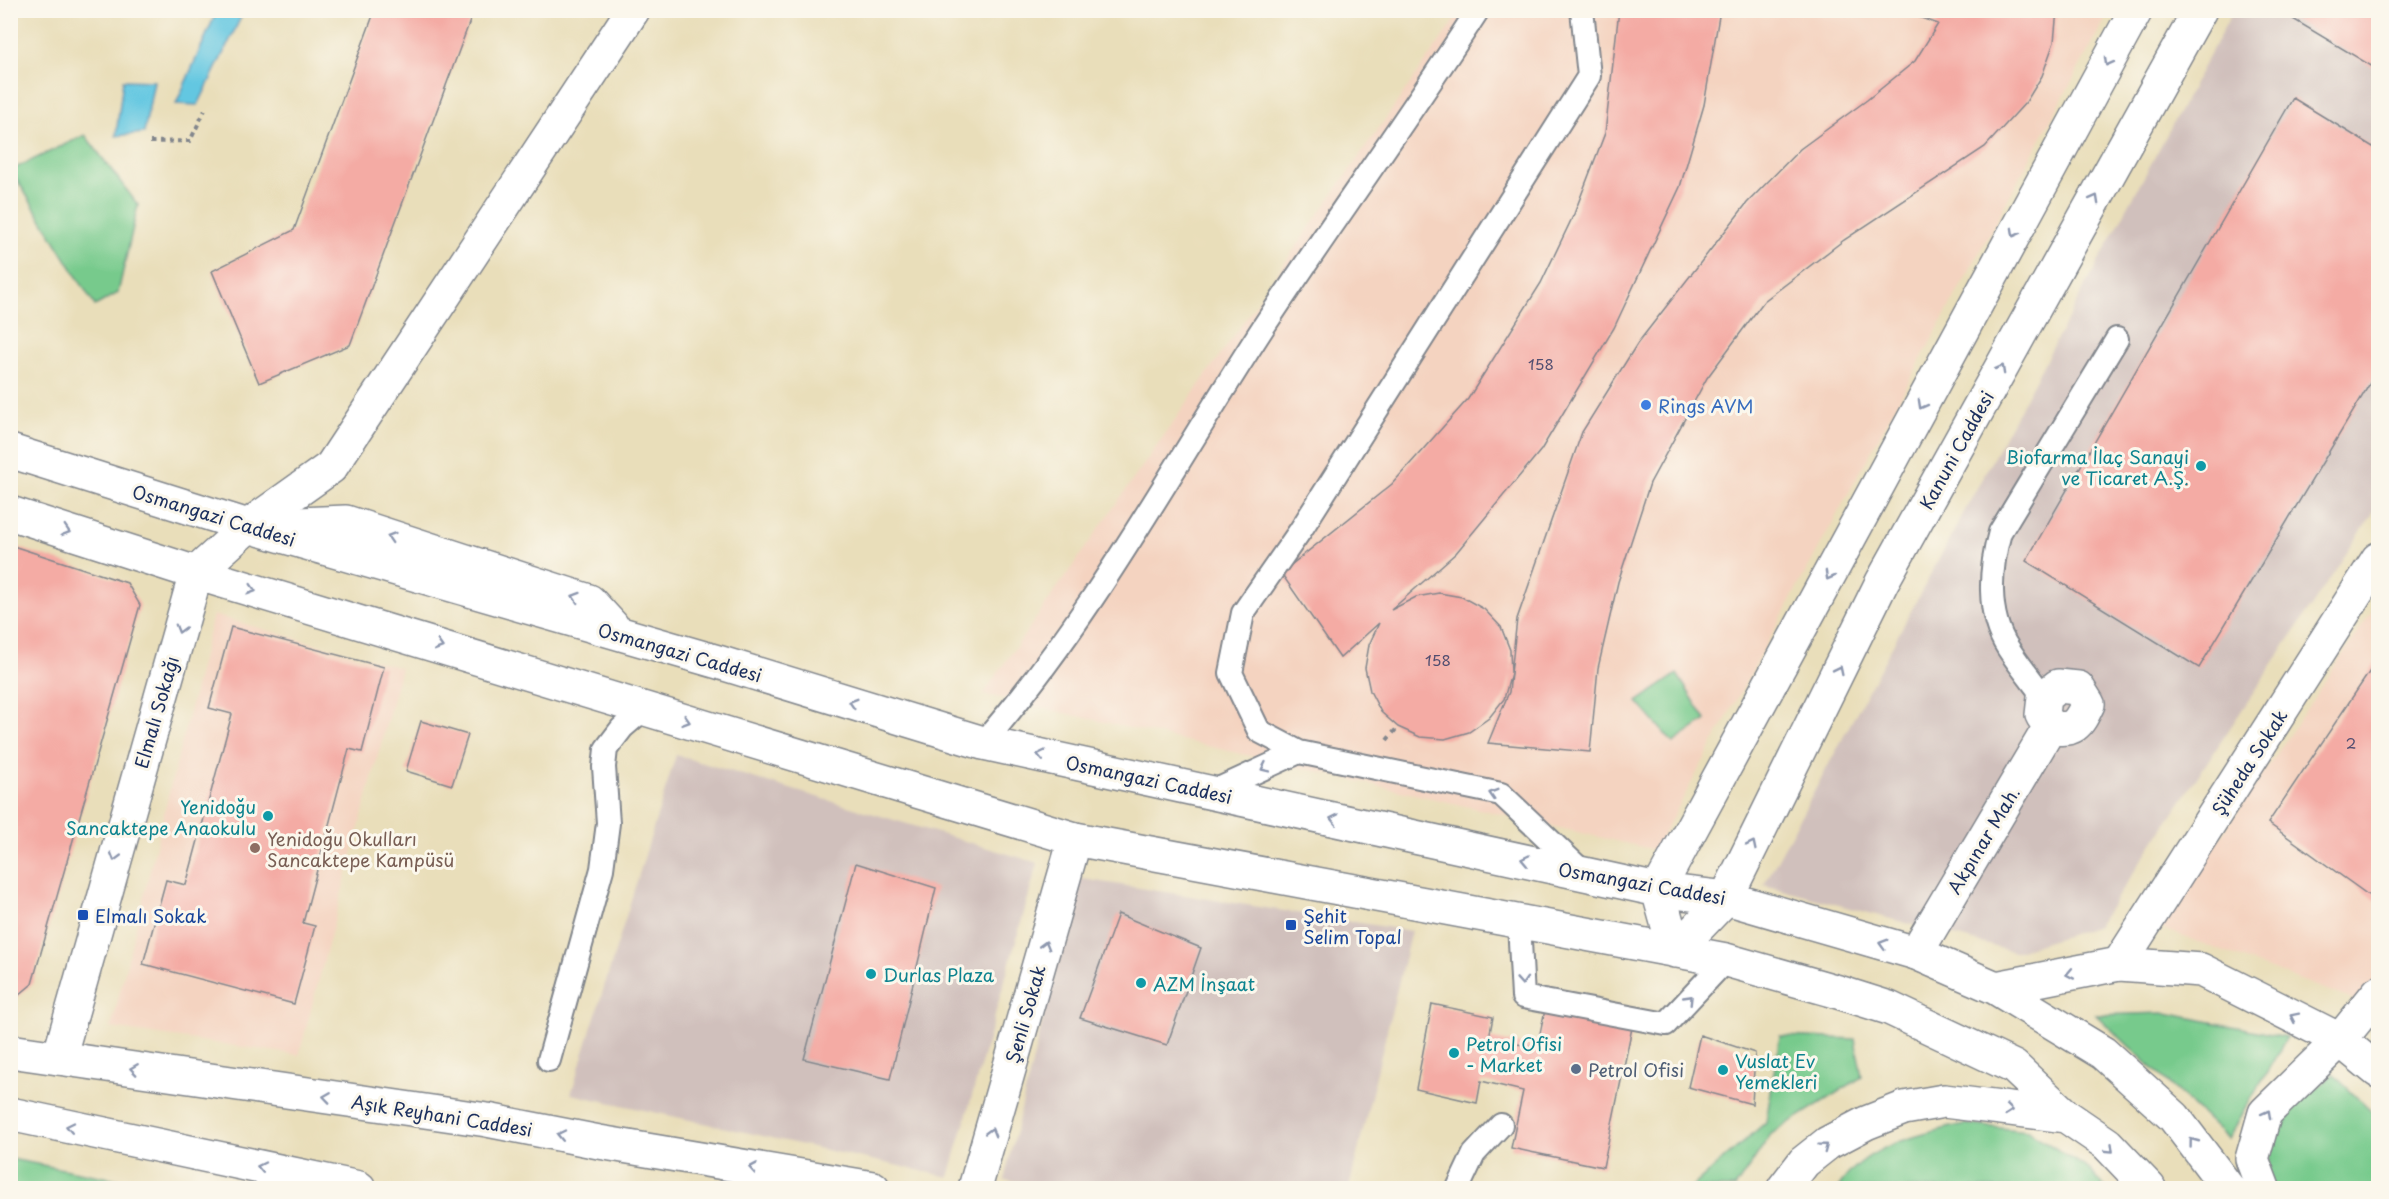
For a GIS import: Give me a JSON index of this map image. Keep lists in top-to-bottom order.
{
  "streets": {
    "main road": [
      "Kanuni Caddesi",
      "Osmangazi Caddesi",
      "Elmalı Sokağı",
      "Şüheda Sokak",
      "Akpınar Mah.",
      "Şenli Sokak",
      "Aşık Reyhani Caddesi"
    ]
  },
  "crossings": [
    ["Kanuni Caddesi", "Osmangazi Caddesi"],
    ["Osmangazi Caddesi", "Akpınar Mah."],
    ["Elmalı Sokağı", "Aşık Reyhani Caddesi"]
  ],
  "one_way": ["Elmalı Sokağı", "Şenli Sokak"],
  "places": {
    "other": [
      "Rings AVM",
      "Biofarma İlaç Sanayi ve Ticaret A.Ş.",
      "Yenidoğu Sancaktepe Anaokulu",
      "Yenidoğu Okulları Sancaktepe Kampüsü",
      "Durlas Plaza",
      "AZM İnşaat",
      "Petrol Ofisi - Market",
      "Petrol Ofisi",
      "Vuslat Ev Yemekleri"
    ],
    "transit": ["Elmalı Sokak", "Şehit Selim Topal"]
  },
  "house_numbers": ["158", "158", "2"]
}
